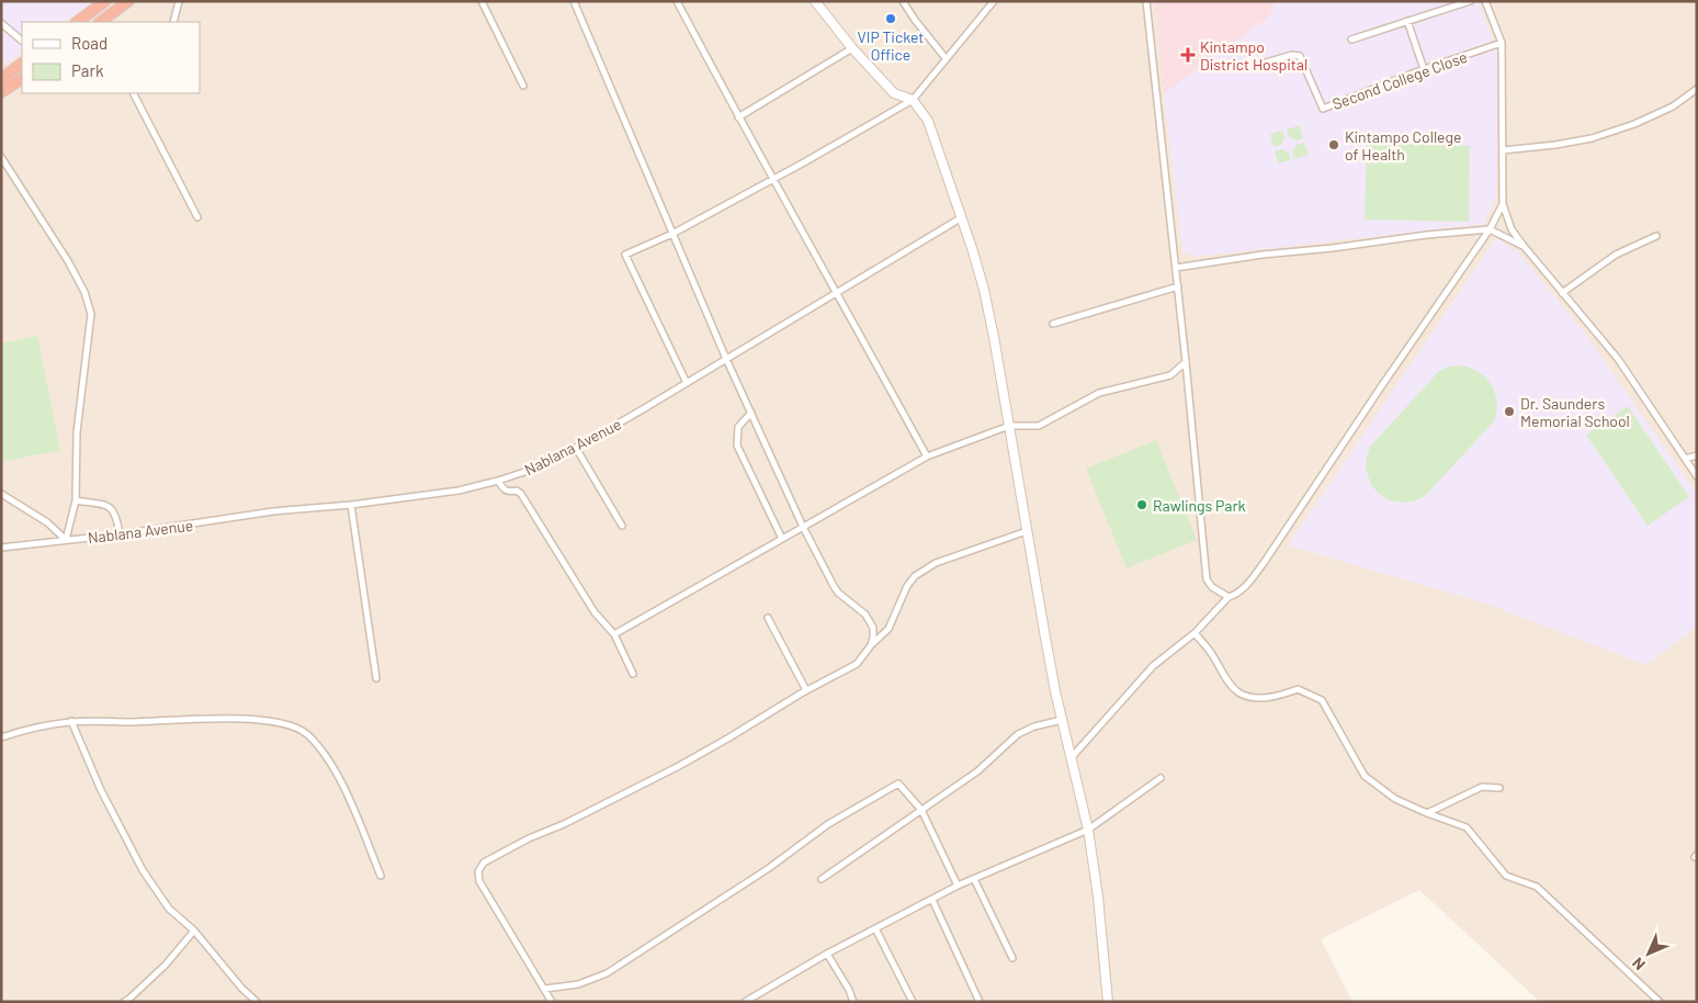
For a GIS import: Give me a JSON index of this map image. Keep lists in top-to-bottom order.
{
  "streets": {
    "street": ["Second College Close", "Nablana Avenue"]
  },
  "places": {
    "other": [
      "VIP Ticket Office",
      "Kintampo College of Health",
      "Dr. Saunders Memorial School",
      "Rawlings Park"
    ],
    "health": ["Kintampo District Hospital"]
  },
  "legend": ["Road", "Park"],
  "north": "bottom left"
}
